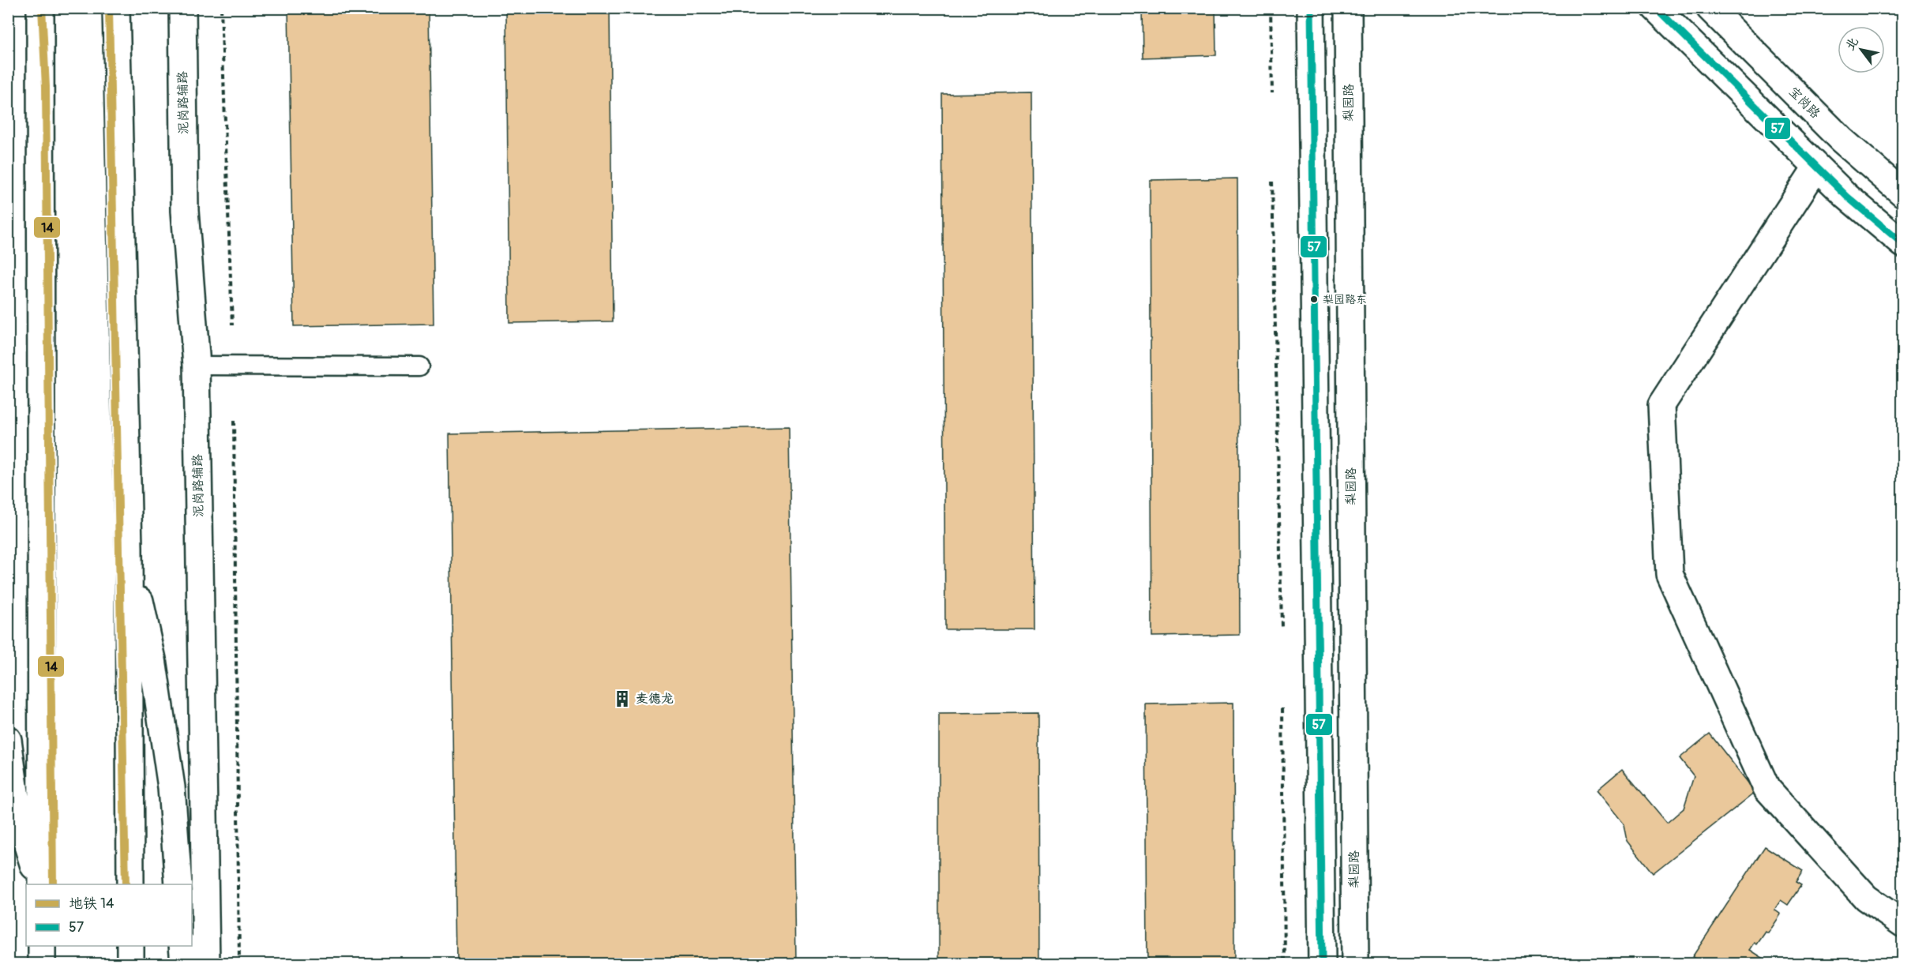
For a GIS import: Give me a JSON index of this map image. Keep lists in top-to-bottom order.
{
  "streets": {
    "main road": ["泥岗路辅路", "梨园路", "宝岗路"]
  },
  "places": {
    "other": ["梨园路东"],
    "building": ["麦德龙"]
  },
  "lines": ["metro line 14", "transit line 57"],
  "legend": ["地铁 14", "57"],
  "north": "top left"
}
